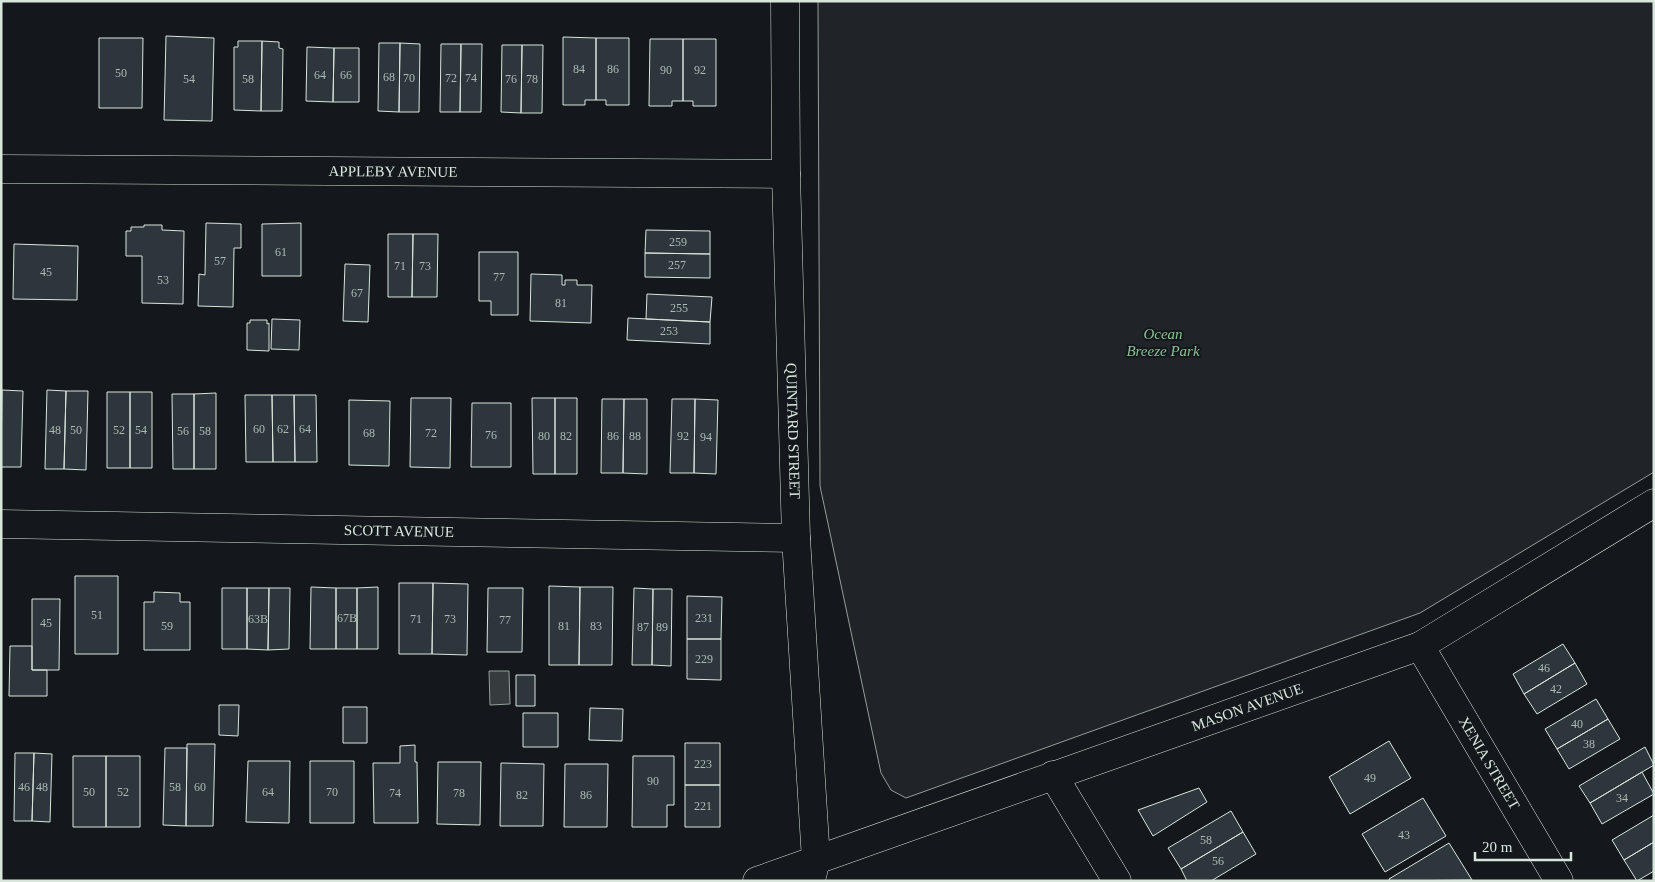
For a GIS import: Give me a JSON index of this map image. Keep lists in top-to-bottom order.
{
  "streets": {
    "street": [
      "APPLEBY AVENUE",
      "QUINTARD STREET",
      "SCOTT AVENUE",
      "MASON AVENUE",
      "XENIA STREET"
    ]
  },
  "crossings": [
    ["APPLEBY AVENUE", "QUINTARD STREET"],
    ["QUINTARD STREET", "SCOTT AVENUE"],
    ["QUINTARD STREET", "MASON AVENUE"],
    ["MASON AVENUE", "XENIA STREET"]
  ],
  "parks": ["Ocean Breeze Park"],
  "house_numbers": [
    "84",
    "86",
    "90",
    "92",
    "50",
    "64",
    "66",
    "68",
    "70",
    "72",
    "74",
    "54",
    "58",
    "76",
    "78",
    "259",
    "61",
    "57",
    "257",
    "71",
    "73",
    "45",
    "77",
    "53",
    "67",
    "81",
    "255",
    "253",
    "60",
    "62",
    "64",
    "48",
    "50",
    "52",
    "54",
    "56",
    "58",
    "68",
    "72",
    "76",
    "80",
    "82",
    "86",
    "88",
    "92",
    "94",
    "51",
    "67B",
    "231",
    "63B",
    "71",
    "73",
    "77",
    "45",
    "59",
    "81",
    "83",
    "87",
    "89",
    "229",
    "46",
    "42",
    "40",
    "38",
    "223",
    "49",
    "90",
    "46",
    "48",
    "58",
    "60",
    "50",
    "52",
    "64",
    "70",
    "74",
    "78",
    "82",
    "86",
    "34",
    "221",
    "43",
    "58",
    "56"
  ],
  "scale_bar": "20 m"
}
